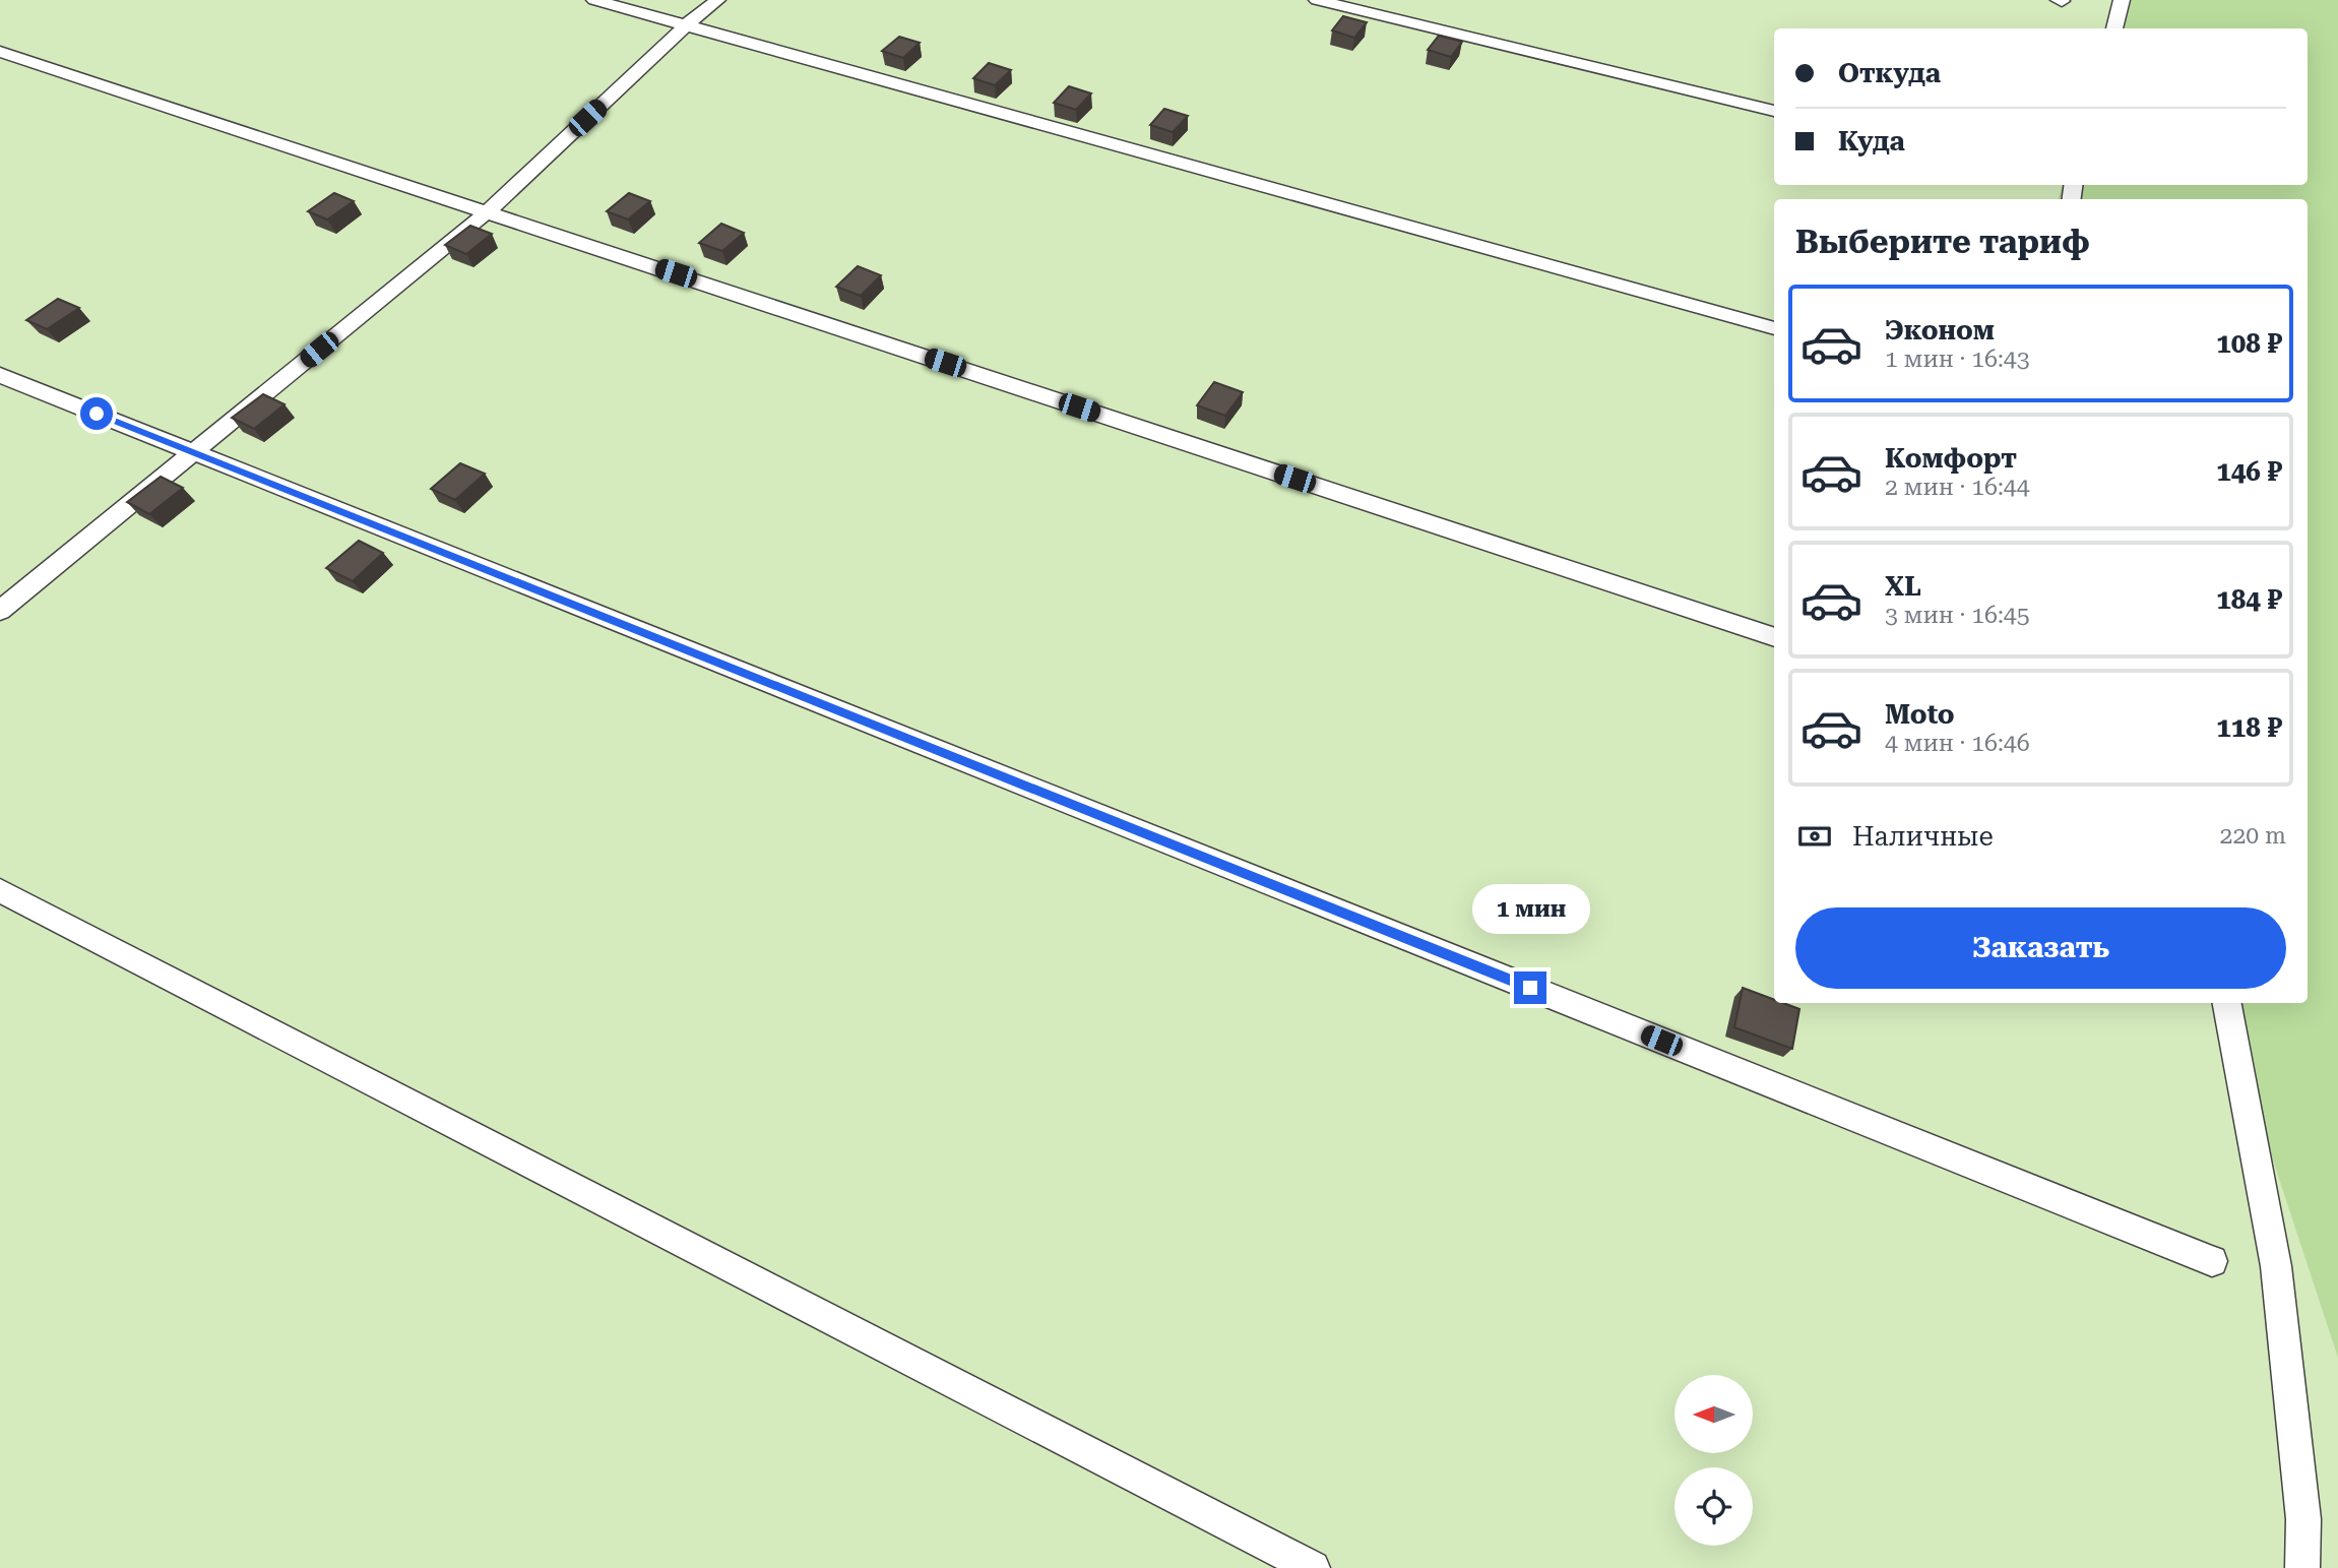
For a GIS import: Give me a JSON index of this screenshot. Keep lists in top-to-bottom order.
{
  "north": "left",
  "page": {
    "banner": ["Откуда", "Куда"],
    "heading": "Выберите тариф",
    "list": [
      {
        "name": "Эконом",
        "note": "1 мин · 16:43",
        "value": "108 ₽"
      },
      {
        "name": "Комфорт",
        "note": "2 мин · 16:44",
        "value": "146 ₽"
      },
      {
        "name": "XL",
        "note": "3 мин · 16:45",
        "value": "184 ₽"
      },
      {
        "name": "Moto",
        "note": "4 мин · 16:46",
        "value": "118 ₽"
      }
    ],
    "pay": ["Наличные", "220 m"],
    "bubble": "1 мин",
    "buttons": "Заказать"
  }
}
